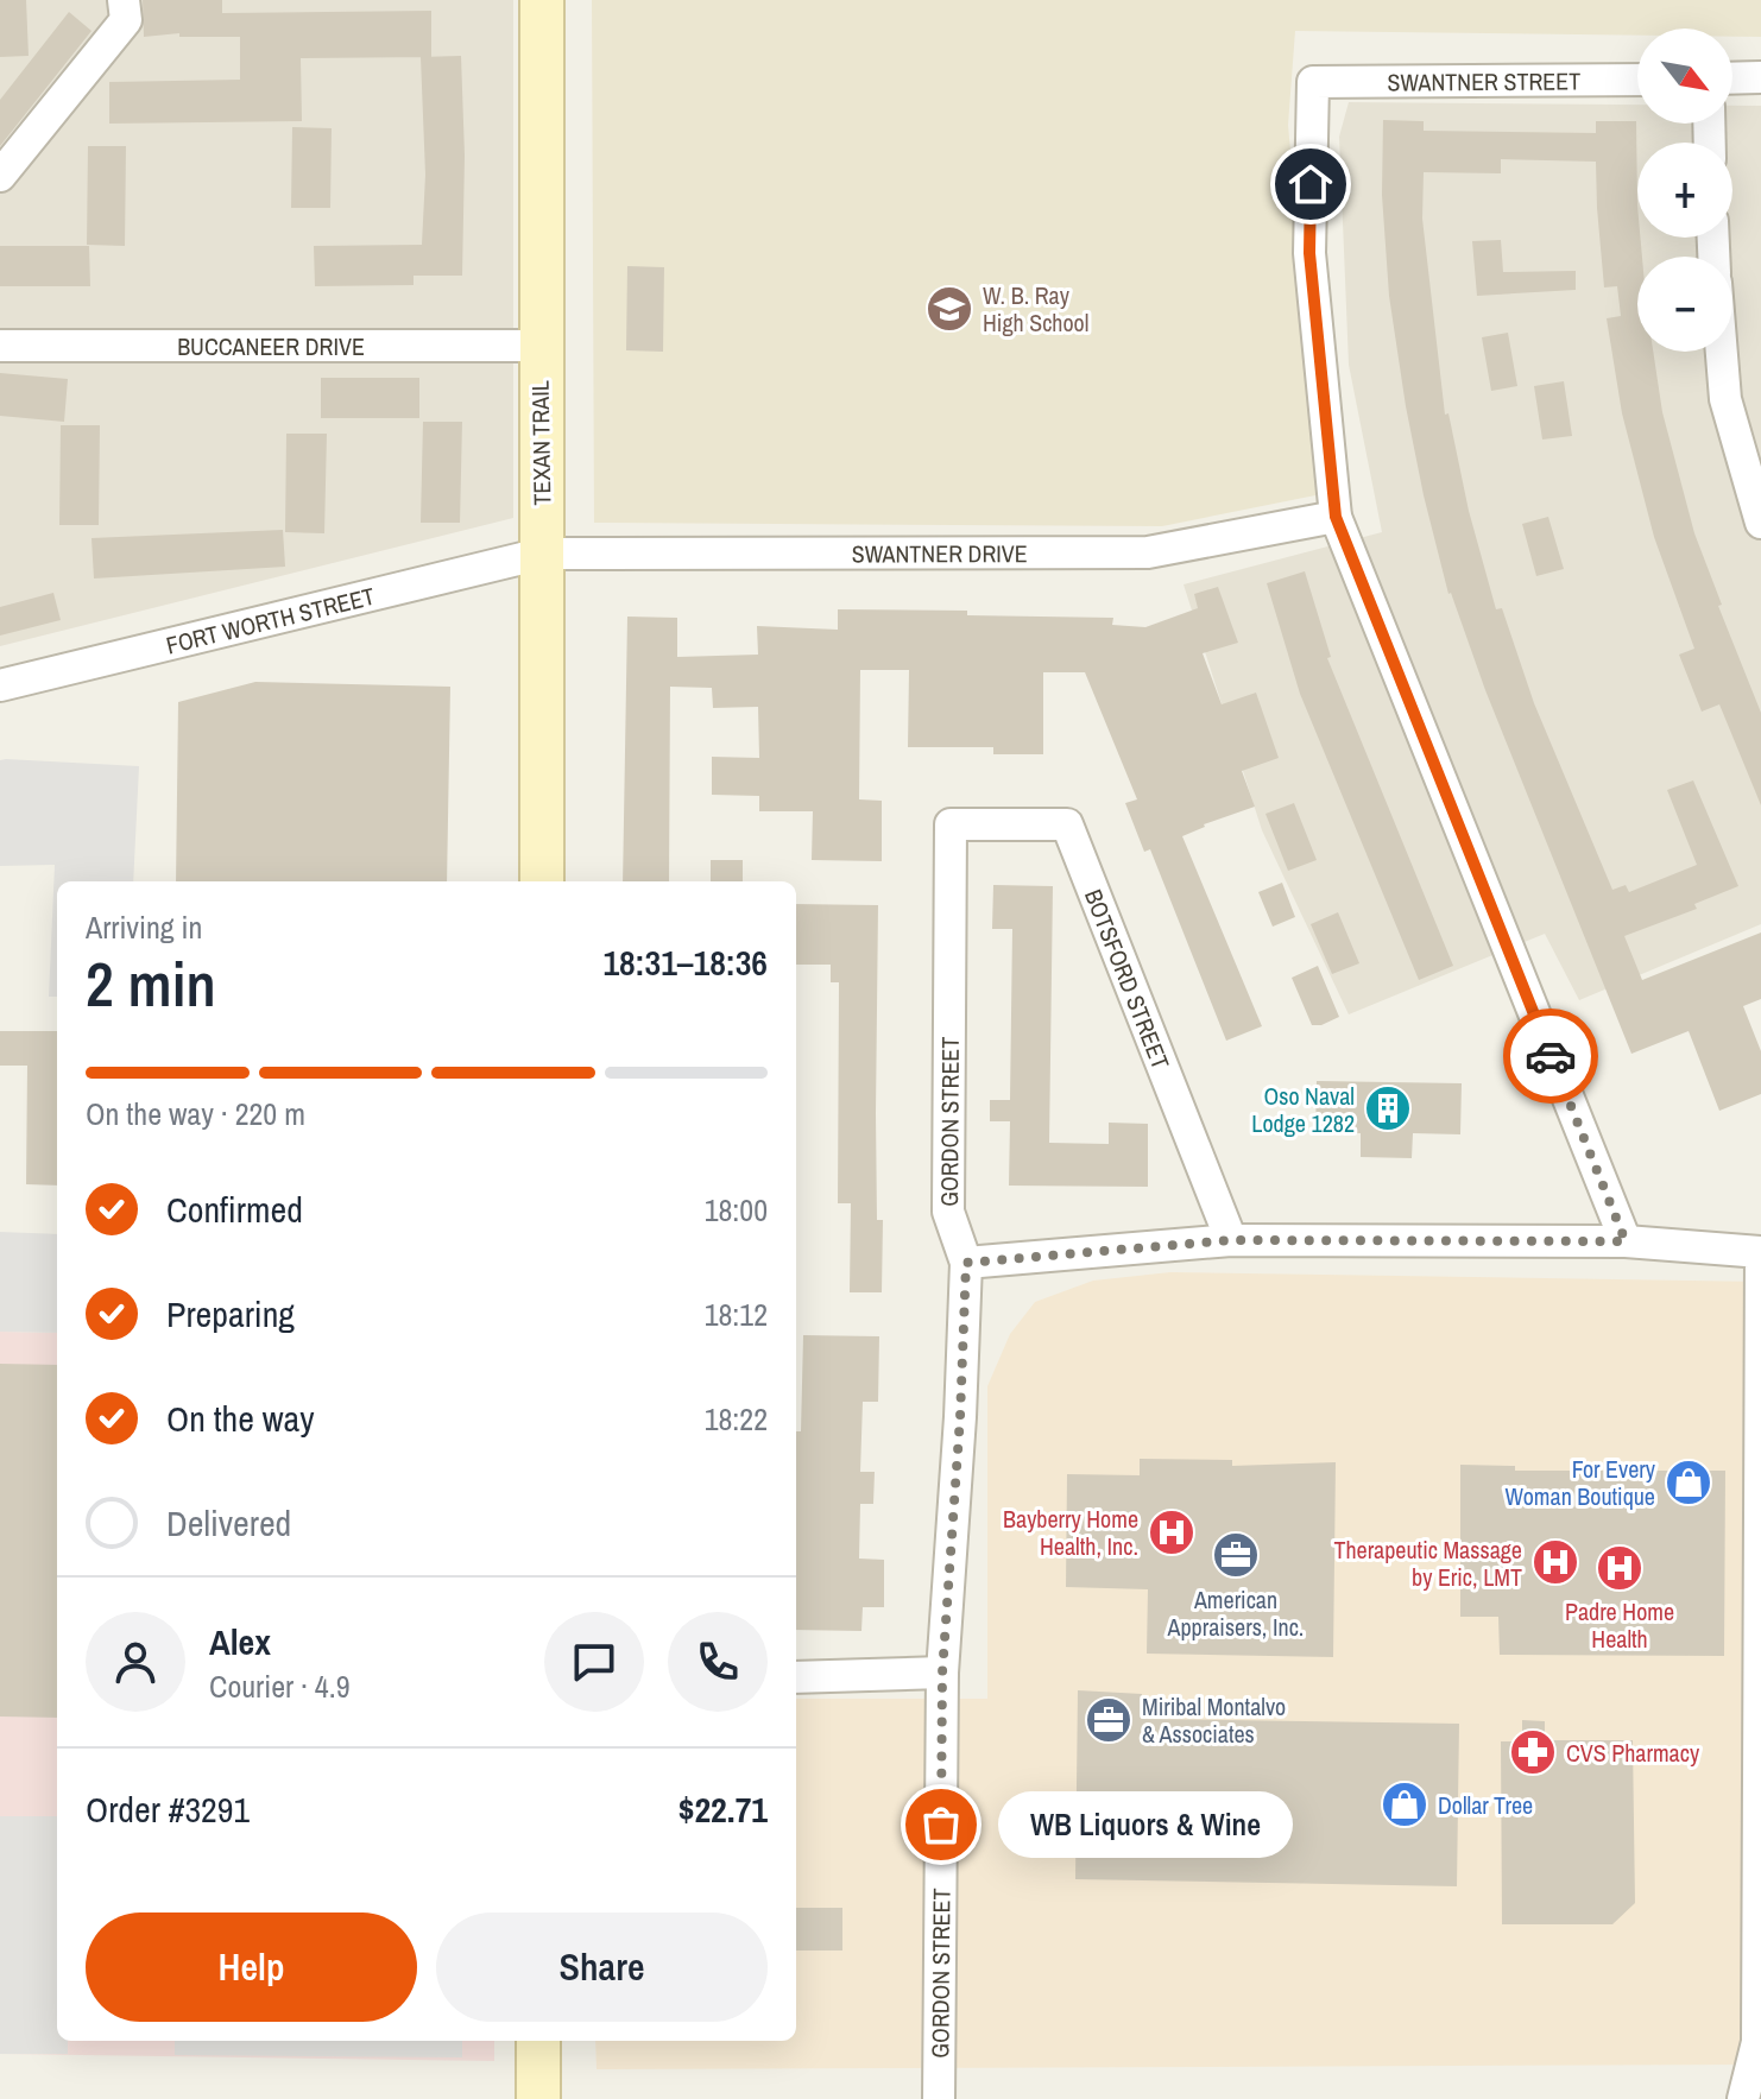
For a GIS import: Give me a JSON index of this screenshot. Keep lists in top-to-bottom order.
{
  "streets": {
    "street": [
      "SWANTNER STREET",
      "BUCCANEER DRIVE",
      "TEXAN TRAIL",
      "SWANTNER DRIVE",
      "FORT WORTH STREET",
      "BOTSFORD STREET",
      "GORDON STREET"
    ]
  },
  "crossings": [
    ["SWANTNER STREET", "SWANTNER DRIVE"],
    ["BUCCANEER DRIVE", "TEXAN TRAIL"],
    ["TEXAN TRAIL", "SWANTNER DRIVE"],
    ["TEXAN TRAIL", "FORT WORTH STREET"],
    ["SWANTNER DRIVE", "FORT WORTH STREET"],
    ["BOTSFORD STREET", "GORDON STREET"]
  ],
  "places": {
    "school or university": ["W. B. Ray High School"],
    "building": ["Oso Naval Lodge 1282"],
    "shop": ["For Every Woman Boutique", "Dollar Tree"],
    "hospital": ["Bayberry Home Health, Inc.", "Therapeutic Massage by Eric, LMT", "Padre Home Health"],
    "office": ["American Appraisers, Inc.", "Miribal Montalvo & Associates"],
    "pharmacy": ["CVS Pharmacy"],
    "other": ["WB Liquors & Wine"]
  },
  "north": "bottom right",
  "page": {
    "map_buttons": ["+", "−"],
    "heading": ["2 min", "Arriving in", "18:31–18:36"],
    "panel": [
      "Alex",
      "Courier · 4.9",
      "Order #3291",
      "$22.71"
    ],
    "bar": "On the way · 220 m",
    "list": [
      ["Confirmed", "18:00"],
      ["Preparing", "18:12"],
      ["On the way", "18:22"],
      "Delivered"
    ],
    "bubble": "WB Liquors & Wine",
    "buttons": ["Help", "Share"]
  }
}
